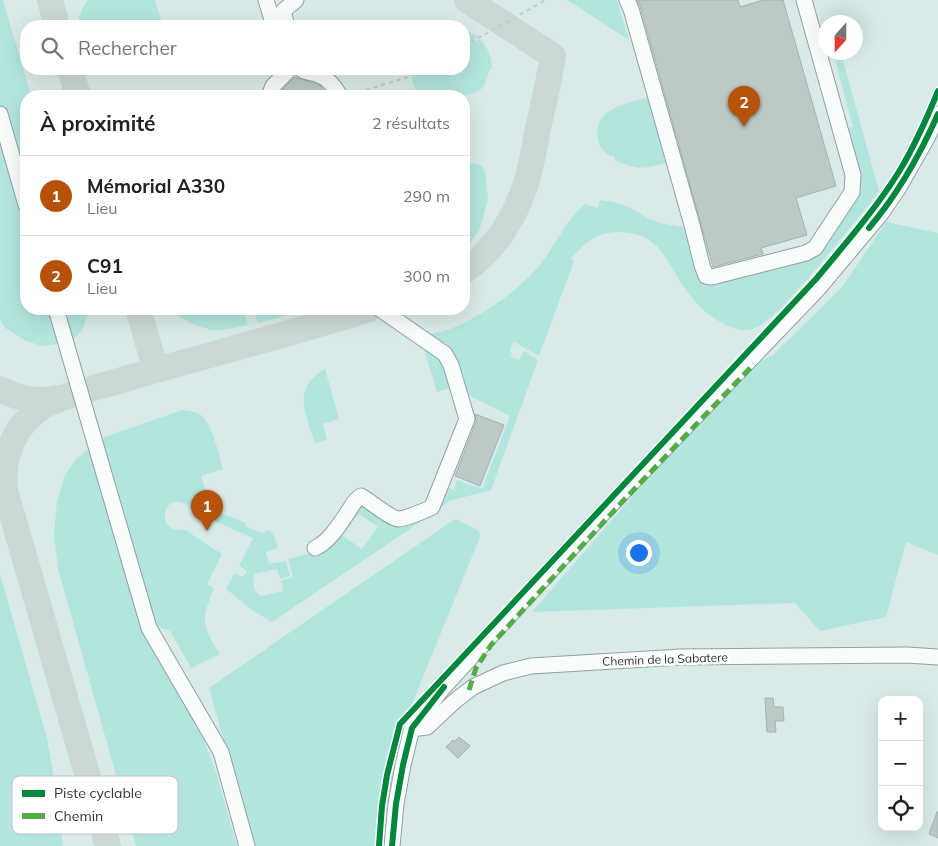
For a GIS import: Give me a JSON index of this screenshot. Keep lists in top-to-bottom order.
{
  "streets": {
    "street": ["Chemin de la Sabatere"]
  },
  "legend": ["Piste cyclable", "Chemin"],
  "north": "bottom",
  "page": {
    "search": "Rechercher",
    "pins": ["2", "1"],
    "heading": ["À proximité", "2 résultats"],
    "list": [
      {
        "mark": "1",
        "name": "Mémorial A330",
        "note": "Lieu",
        "value": "290 m"
      },
      {
        "mark": "2",
        "name": "C91",
        "note": "Lieu",
        "value": "300 m"
      }
    ],
    "map_buttons": ["+", "−"]
  }
}
